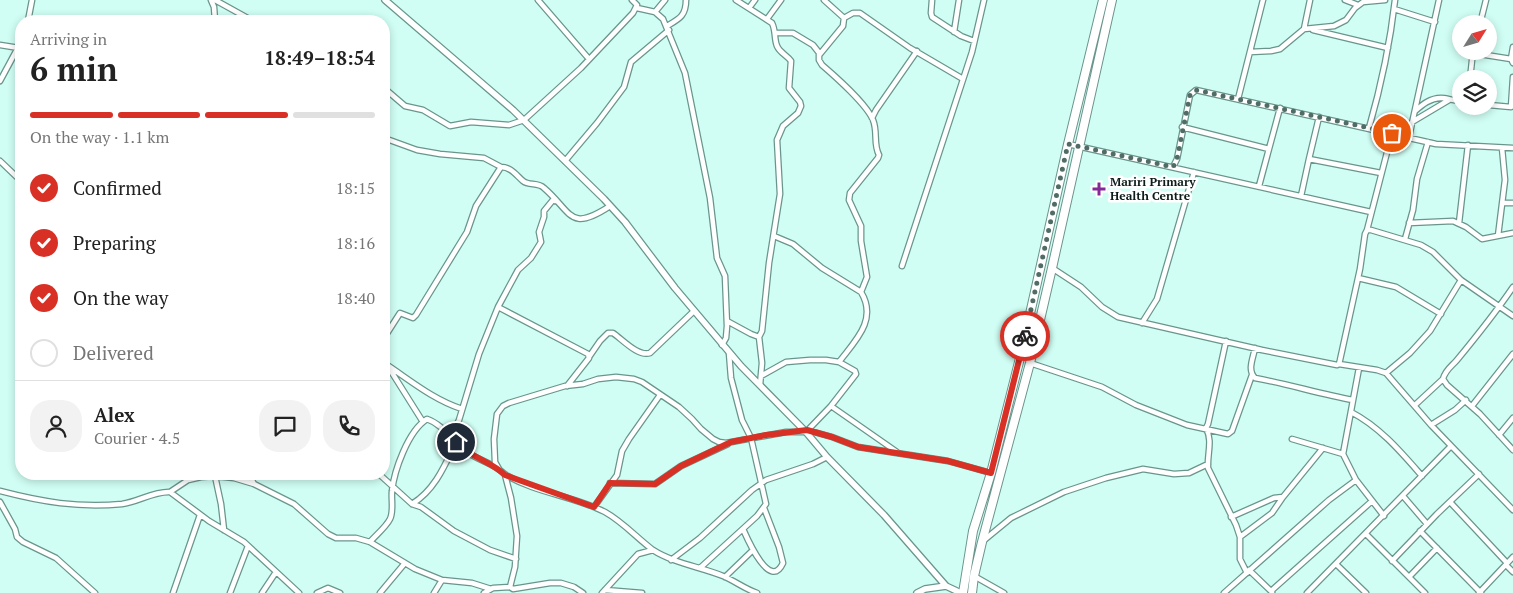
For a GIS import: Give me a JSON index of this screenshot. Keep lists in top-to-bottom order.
{
  "places": {
    "health": ["Mariri Primary Health Centre"]
  },
  "north": "top right",
  "page": {
    "heading": ["6 min", "Arriving in", "18:49–18:54"],
    "panel": ["Alex", "Courier · 4.5"],
    "bar": "On the way · 1.1 km",
    "list": [
      ["Confirmed", "18:15"],
      ["Preparing", "18:16"],
      ["On the way", "18:40"],
      "Delivered"
    ]
  }
}
